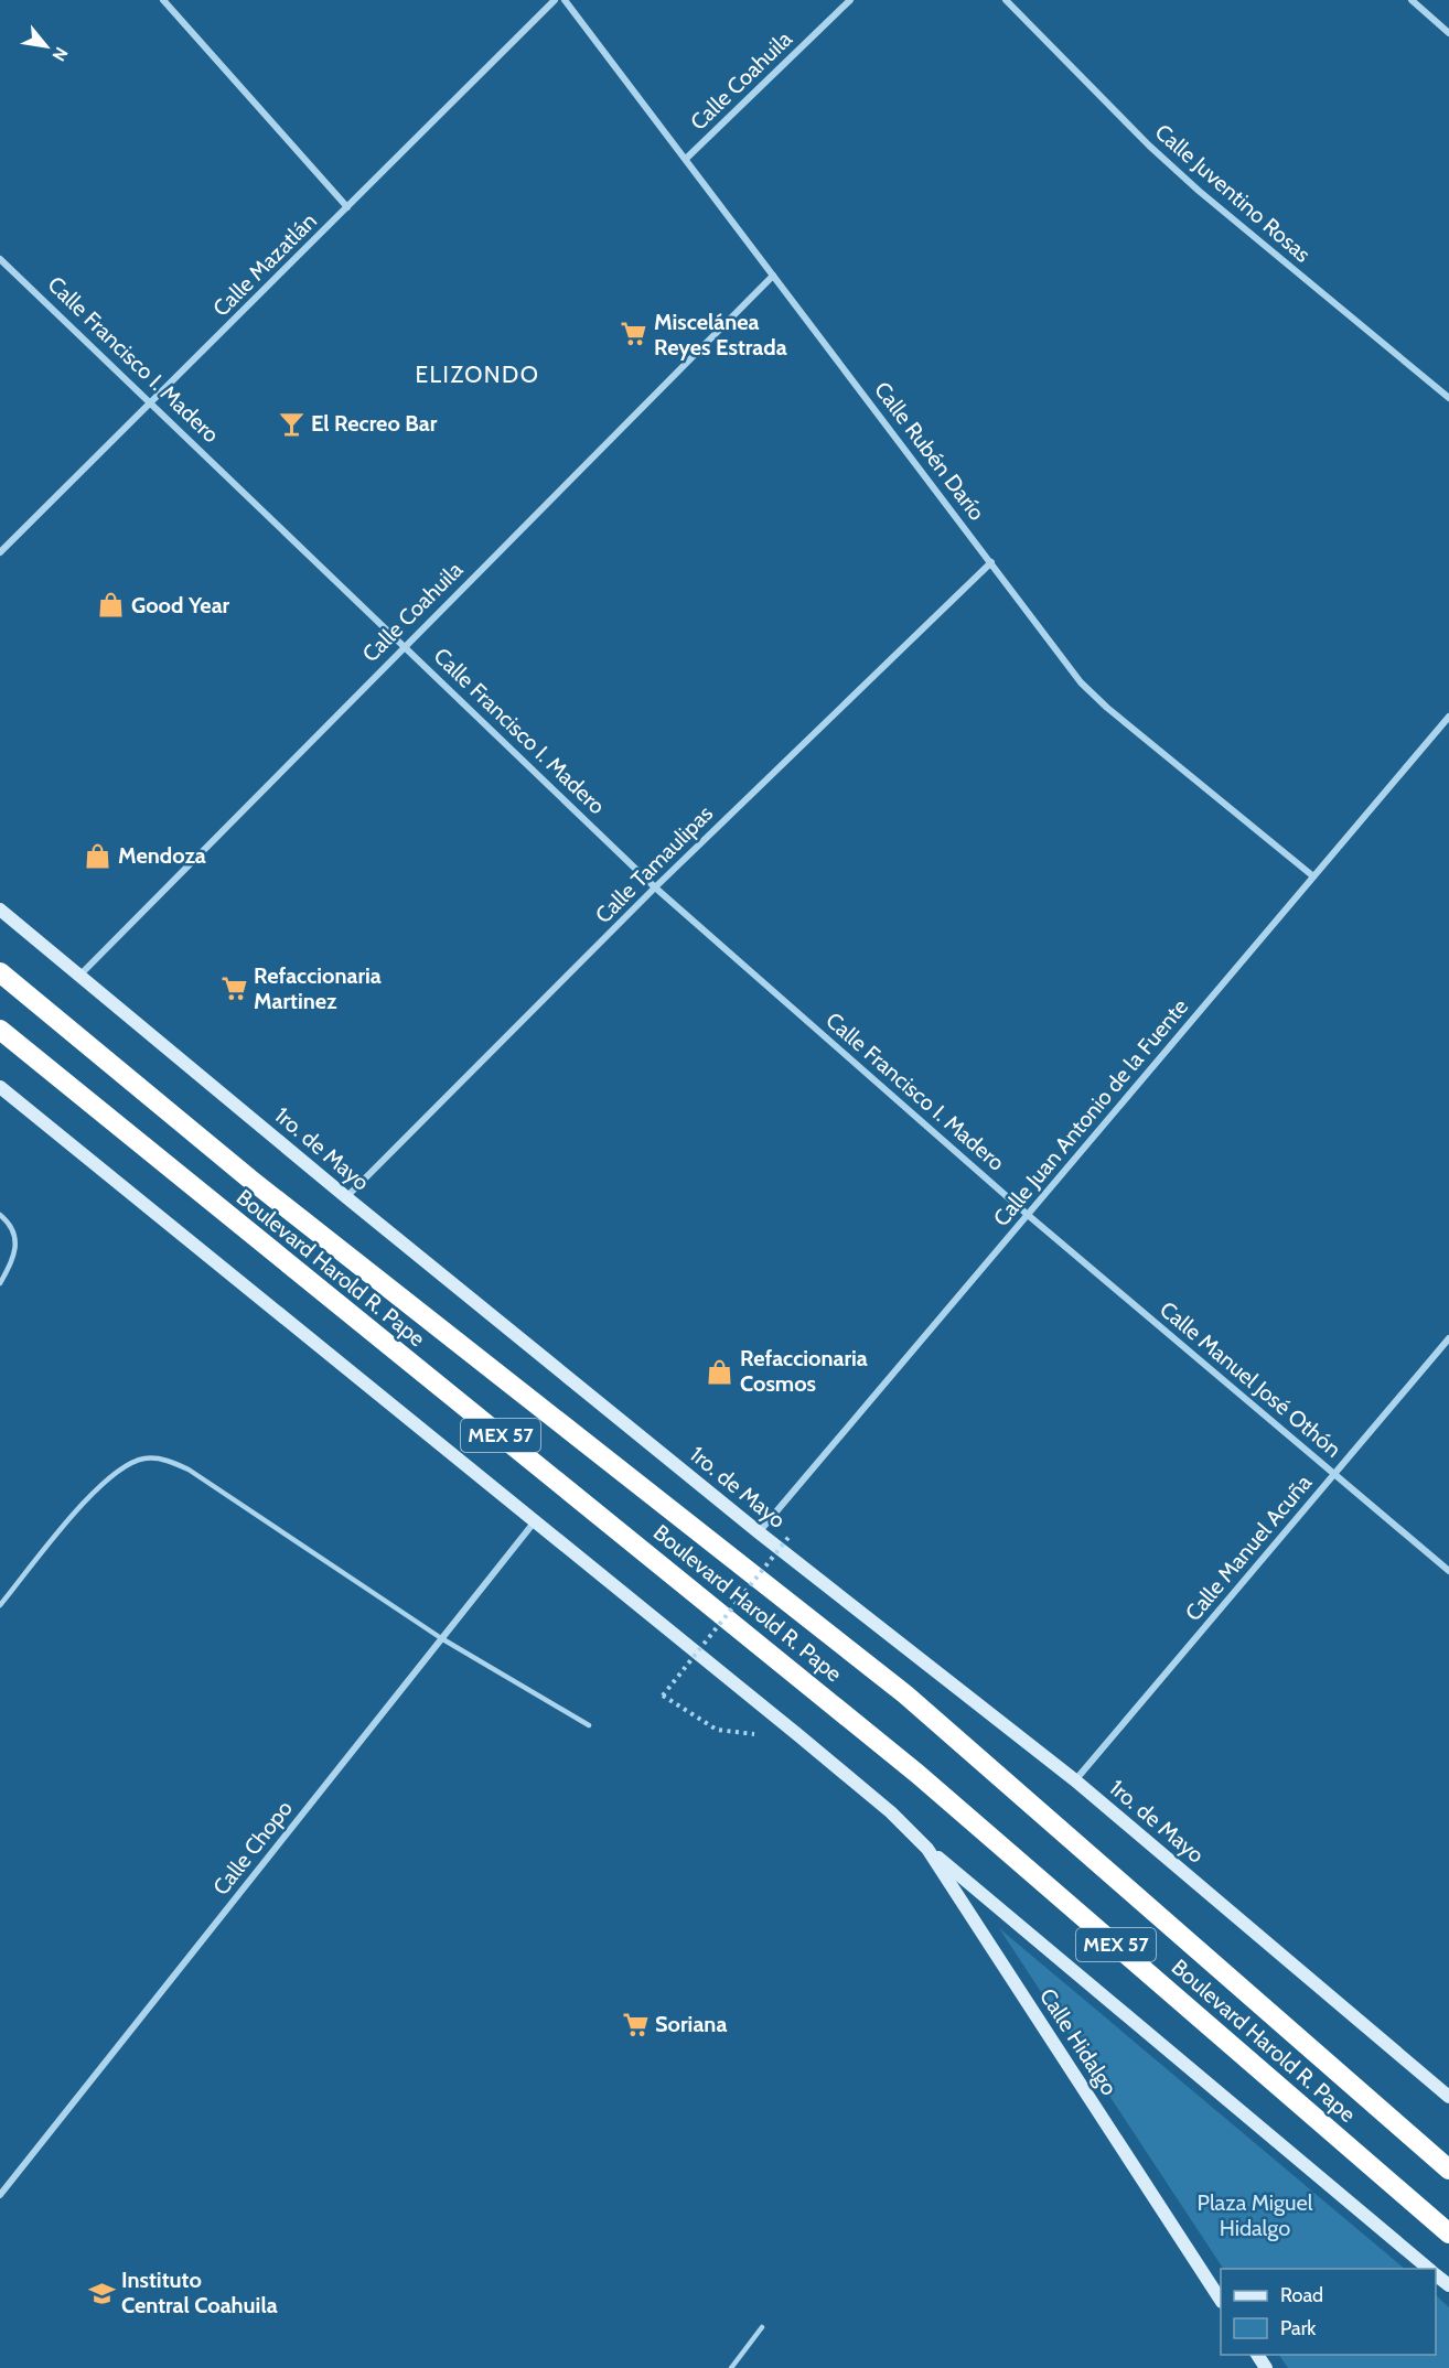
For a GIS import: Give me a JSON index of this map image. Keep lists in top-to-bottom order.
{
  "streets": {
    "highway": ["Boulevard Harold R. Pape", "MEX 57"],
    "main road": ["1ro. de Mayo", "Calle Hidalgo"],
    "street": [
      "Calle Coahuila",
      "Calle Juventino Rosas",
      "Calle Mazatlán",
      "Calle Francisco I. Madero",
      "Calle Rubén Darío",
      "Calle Tamaulipas",
      "Calle Juan Antonio de la Fuente",
      "Calle Manuel José Othón",
      "Calle Manuel Acuña",
      "Calle Chopo"
    ]
  },
  "crossings": [
    ["Calle Coahuila", "Calle Francisco I. Madero"],
    ["Calle Coahuila", "Calle Rubén Darío"],
    ["Calle Coahuila", "1ro. de Mayo"],
    ["Calle Mazatlán", "Calle Francisco I. Madero"],
    ["Calle Francisco I. Madero", "Calle Tamaulipas"],
    ["Calle Francisco I. Madero", "Calle Juan Antonio de la Fuente"],
    ["Calle Francisco I. Madero", "Calle Manuel José Othón"],
    ["Calle Rubén Darío", "Calle Tamaulipas"],
    ["Calle Rubén Darío", "Calle Juan Antonio de la Fuente"],
    ["Calle Tamaulipas", "1ro. de Mayo"],
    ["Calle Juan Antonio de la Fuente", "1ro. de Mayo"],
    ["Calle Juan Antonio de la Fuente", "Calle Manuel José Othón"],
    ["1ro. de Mayo", "Calle Manuel Acuña"],
    ["Calle Manuel José Othón", "Calle Manuel Acuña"],
    ["Calle Chopo", "Calle Hidalgo"]
  ],
  "districts": ["ELIZONDO"],
  "parks": ["Plaza Miguel Hidalgo"],
  "places": {
    "supermarket": ["Miscelánea Reyes Estrada", "Refaccionaria Martinez", "Soriana"],
    "bar": ["El Recreo Bar"],
    "shop": ["Good Year", "Mendoza", "Refaccionaria Cosmos"],
    "school or university": ["Instituto Central Coahuila"]
  },
  "legend": ["Road", "Park"],
  "north": "bottom right"
}
